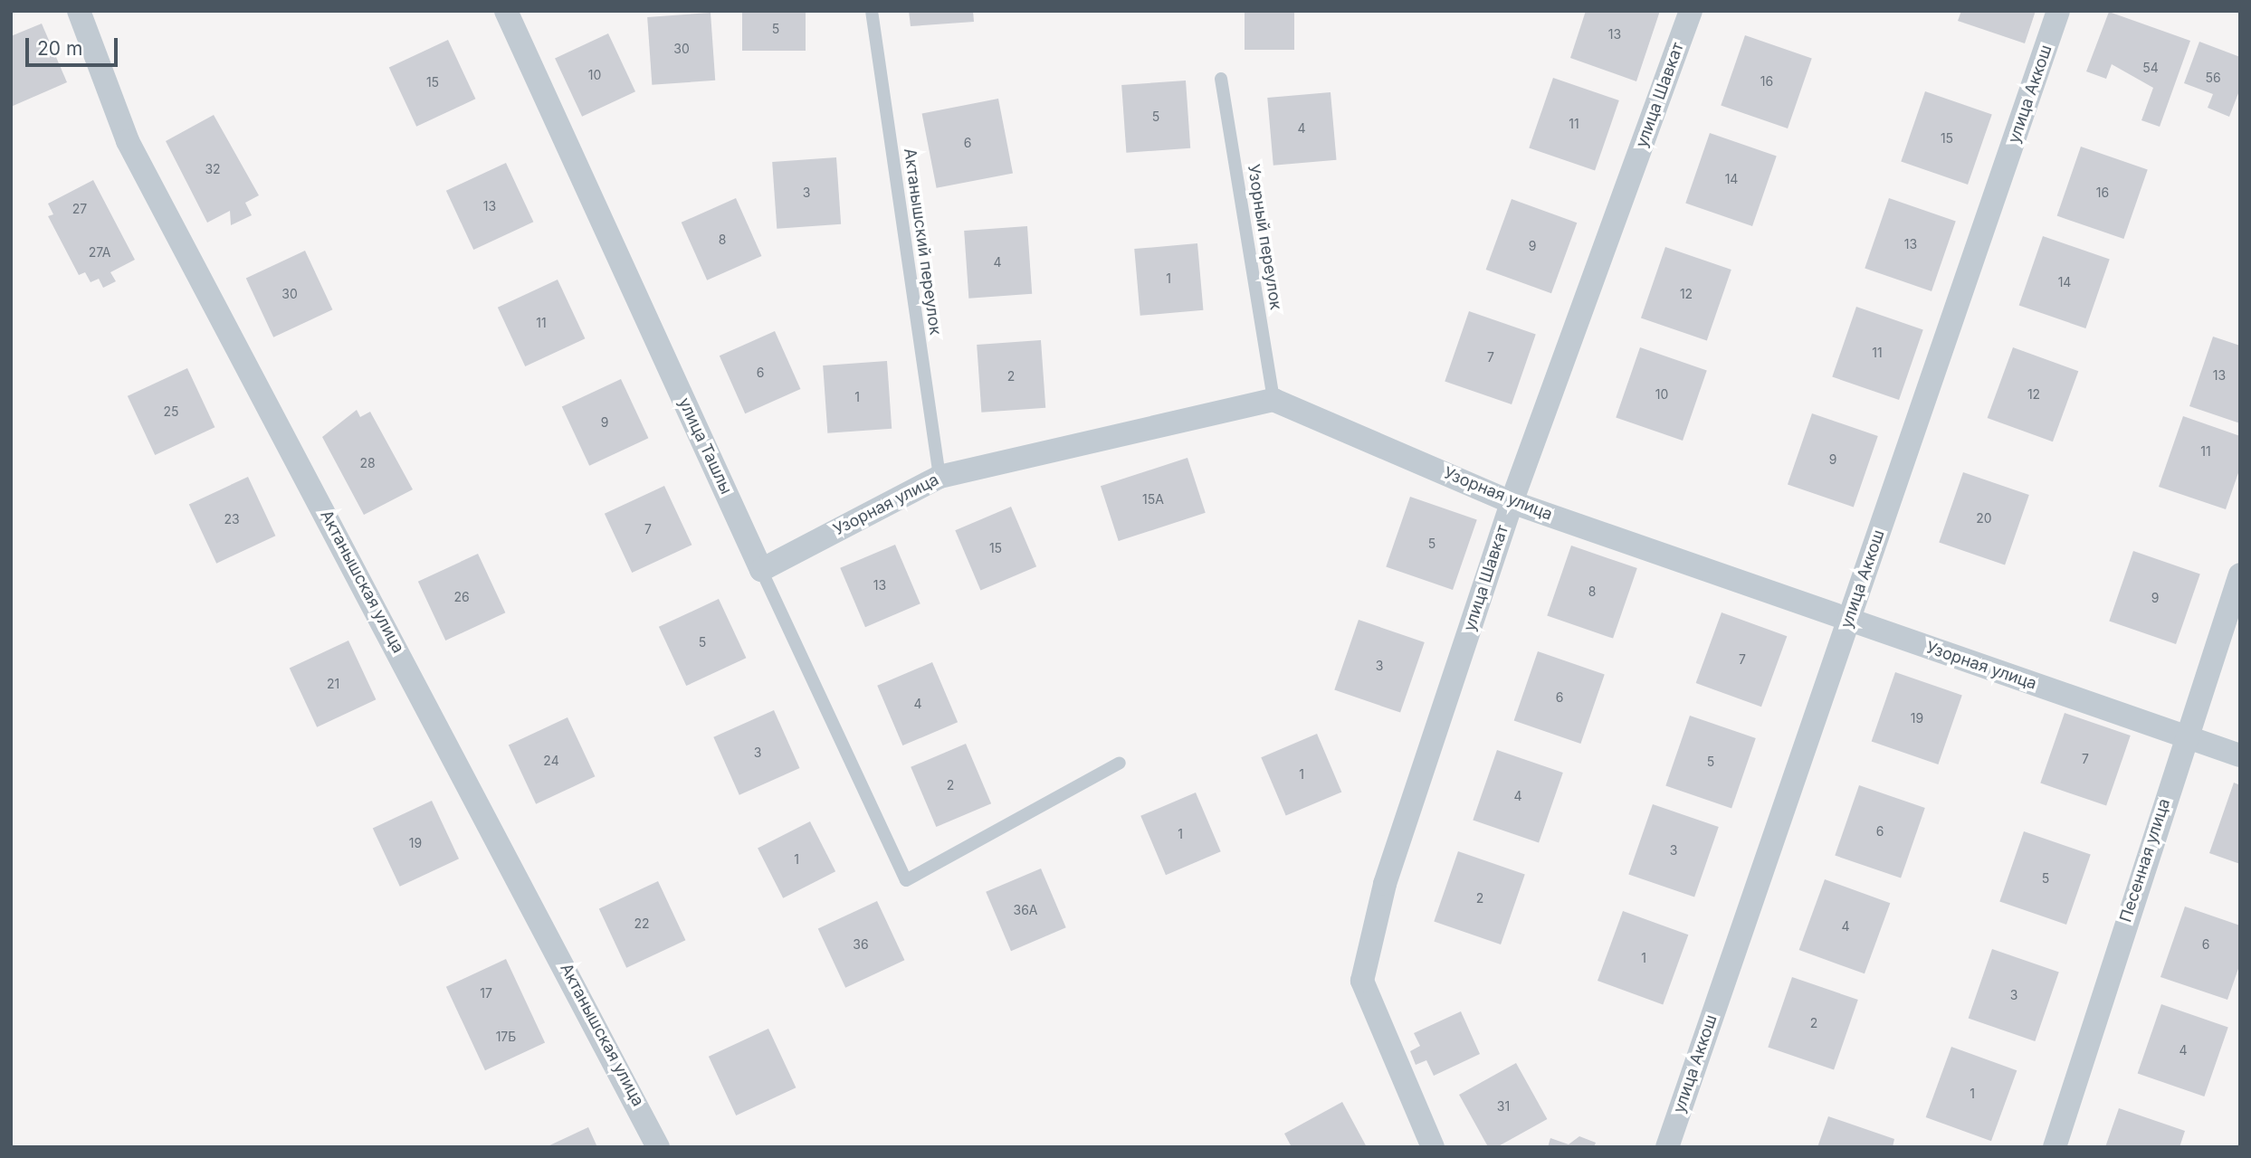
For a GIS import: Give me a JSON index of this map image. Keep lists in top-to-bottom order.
{
  "streets": {
    "street": [
      "улица Аккош",
      "улица Шавкат",
      "улица Ташлы",
      "Узорная улица",
      "Актанышская улица",
      "Песенная улица"
    ],
    "lane": ["Узорный переулок", "Актанышский переулок"]
  },
  "crossings": [
    ["улица Аккош", "Узорная улица"],
    ["улица Шавкат", "Узорная улица"],
    ["Узорный переулок", "Узорная улица"],
    ["Актанышский переулок", "Узорная улица"],
    ["улица Ташлы", "Узорная улица"],
    ["Узорная улица", "Песенная улица"]
  ],
  "house_numbers": [
    "5",
    "13",
    "30",
    "54",
    "10",
    "56",
    "16",
    "15",
    "5",
    "11",
    "4",
    "15",
    "6",
    "32",
    "14",
    "3",
    "16",
    "13",
    "27",
    "8",
    "13",
    "9",
    "27А",
    "4",
    "1",
    "14",
    "30",
    "12",
    "11",
    "11",
    "7",
    "6",
    "13",
    "2",
    "10",
    "12",
    "1",
    "25",
    "9",
    "11",
    "9",
    "28",
    "15А",
    "20",
    "23",
    "7",
    "5",
    "15",
    "13",
    "8",
    "26",
    "9",
    "5",
    "7",
    "3",
    "21",
    "6",
    "4",
    "19",
    "3",
    "7",
    "24",
    "5",
    "1",
    "2",
    "4",
    "6",
    "1",
    "19",
    "3",
    "1",
    "5",
    "2",
    "36А",
    "22",
    "4",
    "36",
    "6",
    "1",
    "17",
    "3",
    "2",
    "17Б",
    "4",
    "1",
    "31"
  ],
  "scale_bar": "20 m"
}
